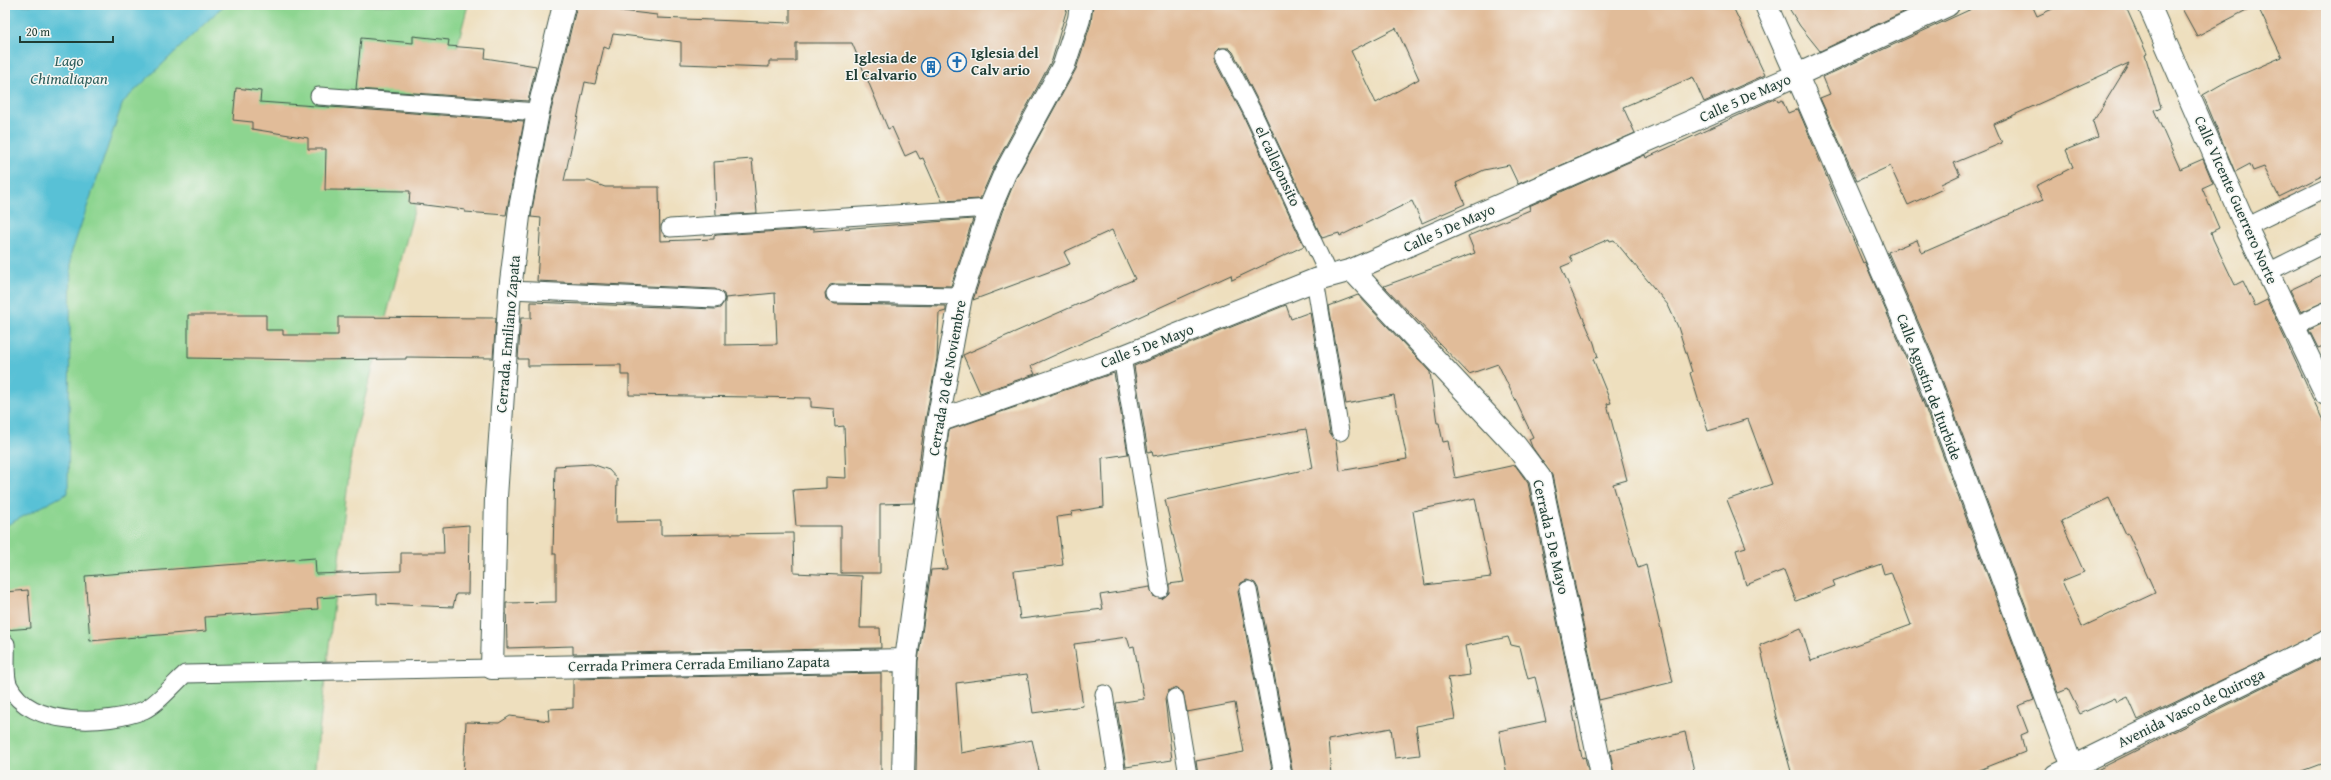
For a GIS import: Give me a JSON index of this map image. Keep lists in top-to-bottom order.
{
  "streets": {
    "street": [
      "Calle 5 De Mayo",
      "Calle VIcente Guerrero Norte",
      "Cerrada. Emiliano Zapata",
      "Cerrada 20 de Noviembre",
      "Calle Agustín de Iturbide",
      "Cerrada 5 De Mayo",
      "Cerrada Primera Cerrada Emiliano Zapata",
      "Avenida Vasco de Quiroga"
    ],
    "lane": ["el callejonsito"]
  },
  "crossings": [
    ["Calle 5 De Mayo", "el callejonsito"],
    ["Calle 5 De Mayo", "Cerrada 20 de Noviembre"],
    ["Calle 5 De Mayo", "Calle Agustín de Iturbide"],
    ["Calle 5 De Mayo", "Cerrada 5 De Mayo"],
    ["Cerrada. Emiliano Zapata", "Cerrada Primera Cerrada Emiliano Zapata"],
    ["Cerrada 20 de Noviembre", "Cerrada Primera Cerrada Emiliano Zapata"],
    ["Calle Agustín de Iturbide", "Avenida Vasco de Quiroga"]
  ],
  "water": ["Lago Chimaliapan"],
  "places": {
    "church": ["Iglesia del Calv ario"],
    "building": ["Iglesia de El Calvario"]
  },
  "scale_bar": "20 m"
}
